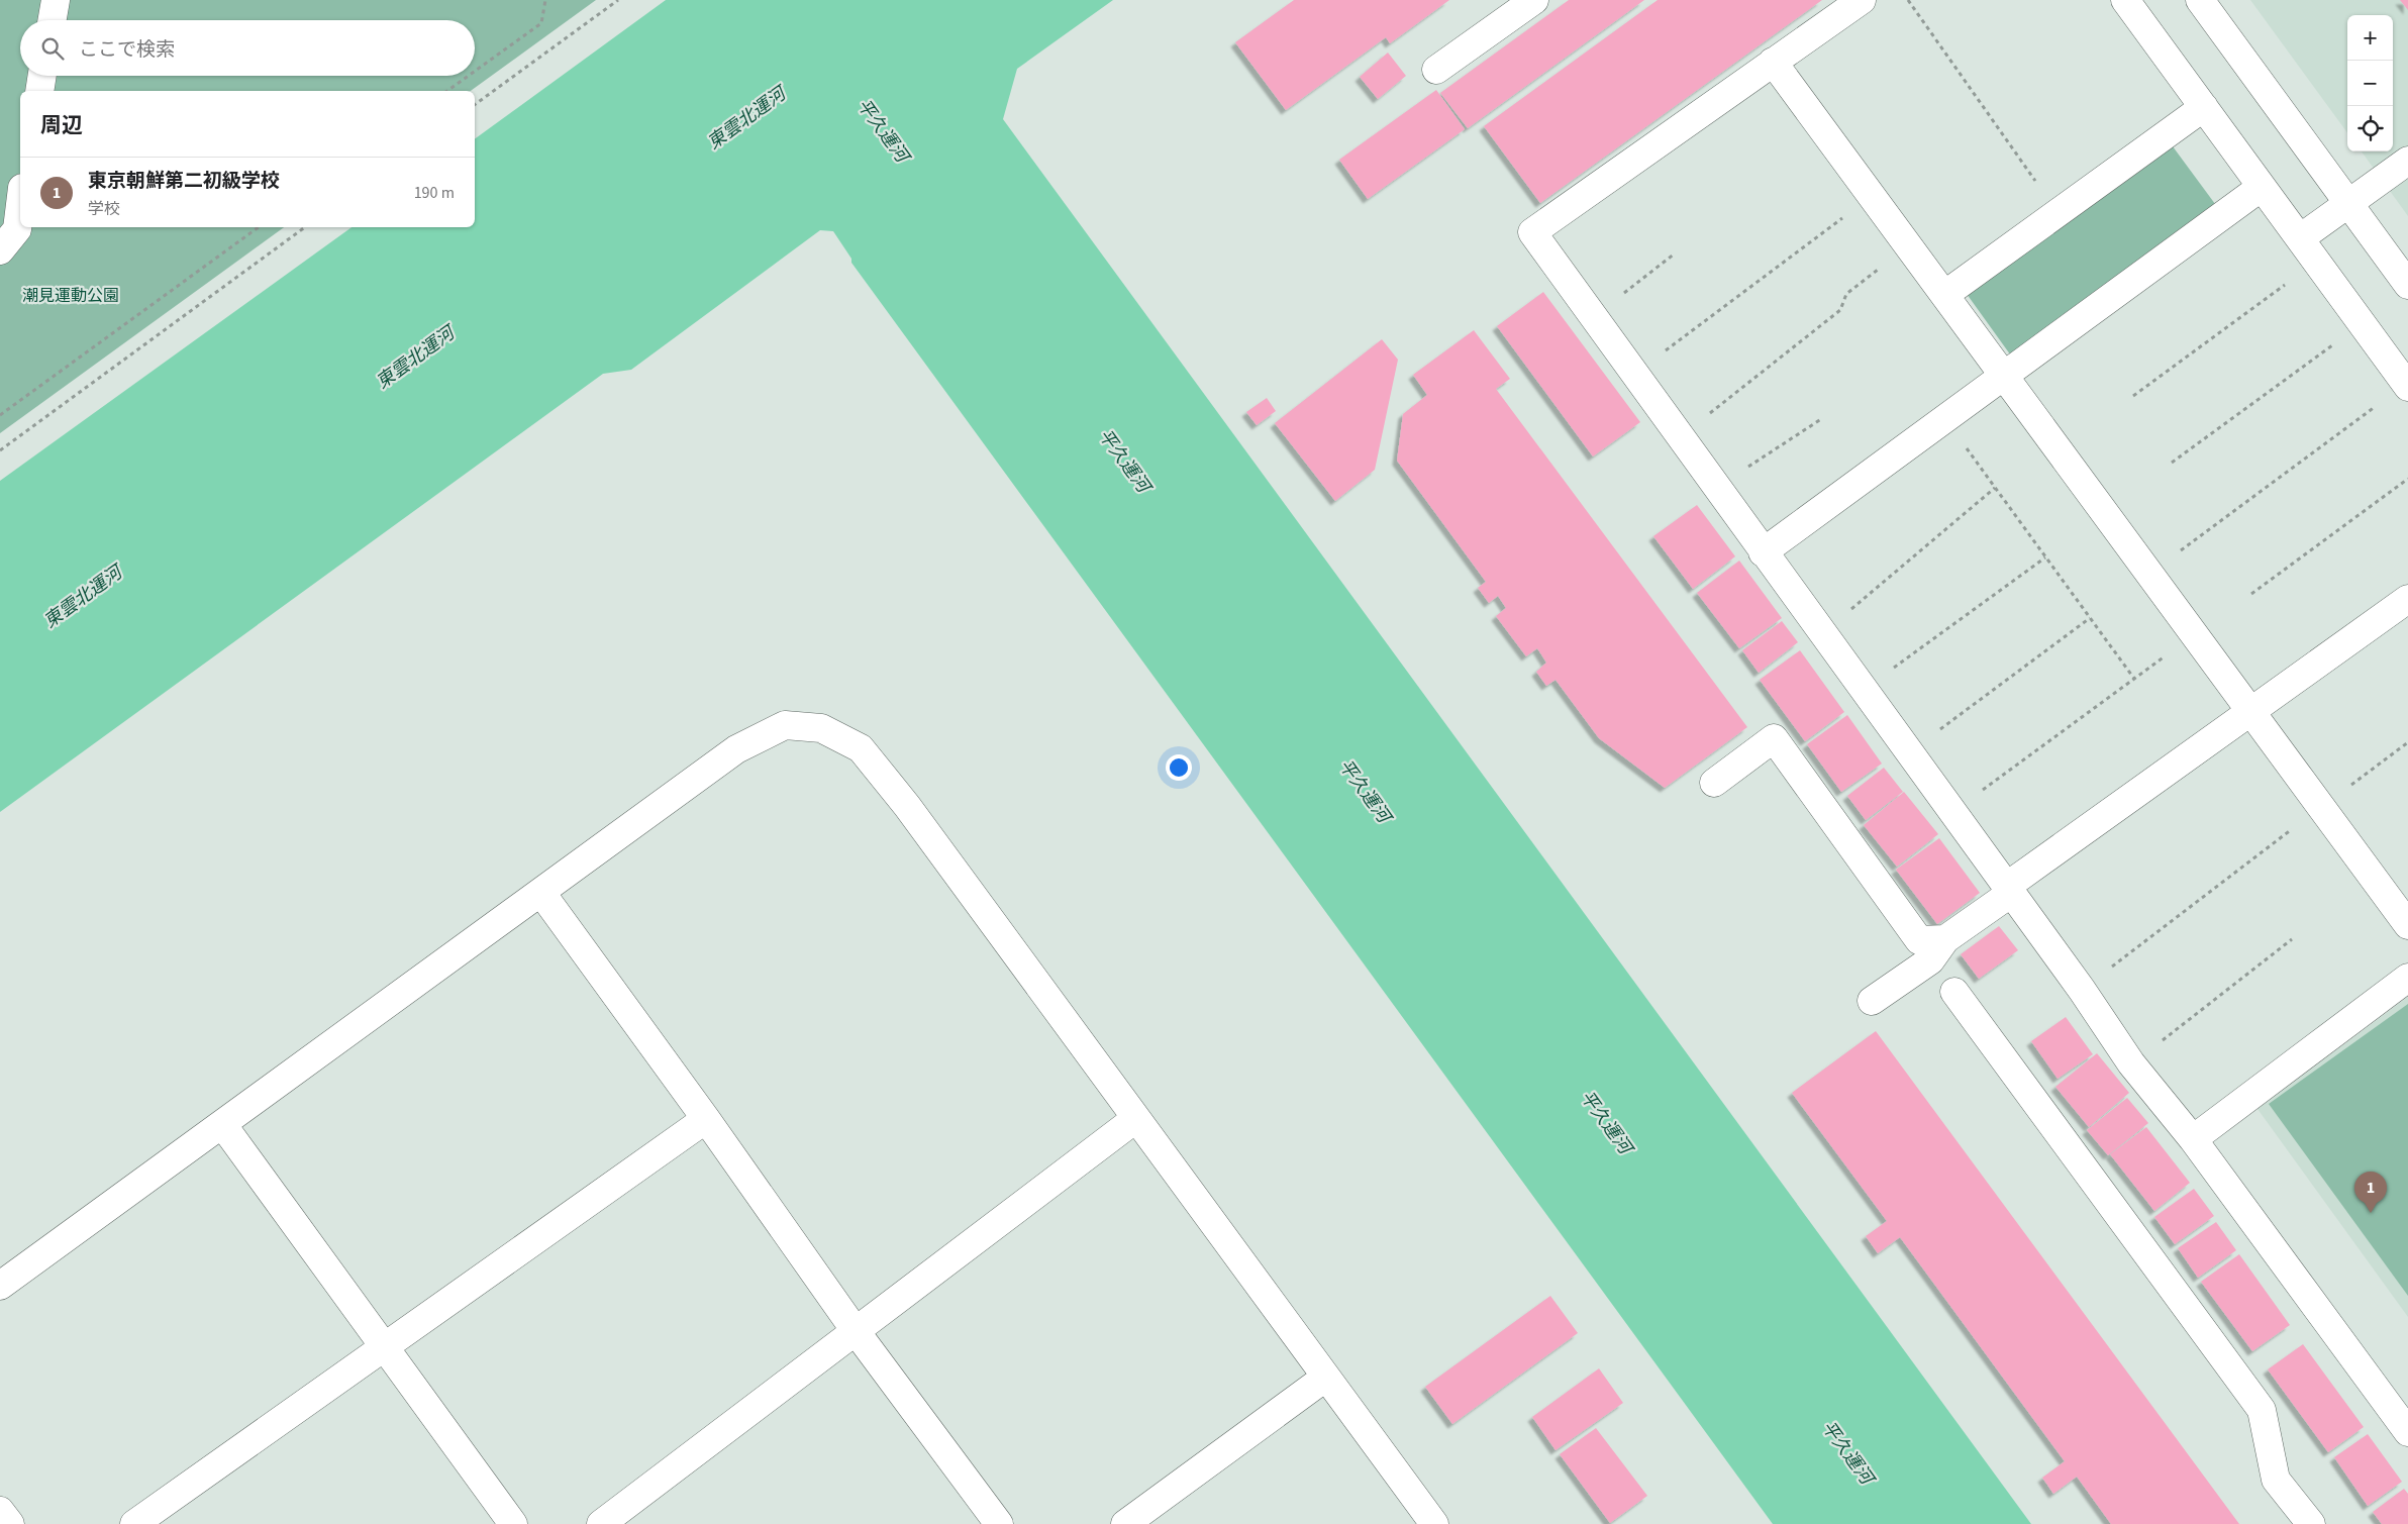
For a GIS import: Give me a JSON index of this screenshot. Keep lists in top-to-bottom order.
{
  "water": ["東雲北運河", "平久運河"],
  "parks": ["潮見運動公園"],
  "page": {
    "map_buttons": ["+", "−"],
    "search": "ここで検索",
    "heading": "周辺",
    "list": [
      {
        "mark": "1",
        "name": "東京朝鮮第二初級学校",
        "note": "学校",
        "value": "190 m"
      }
    ],
    "pins": "1"
  }
}
